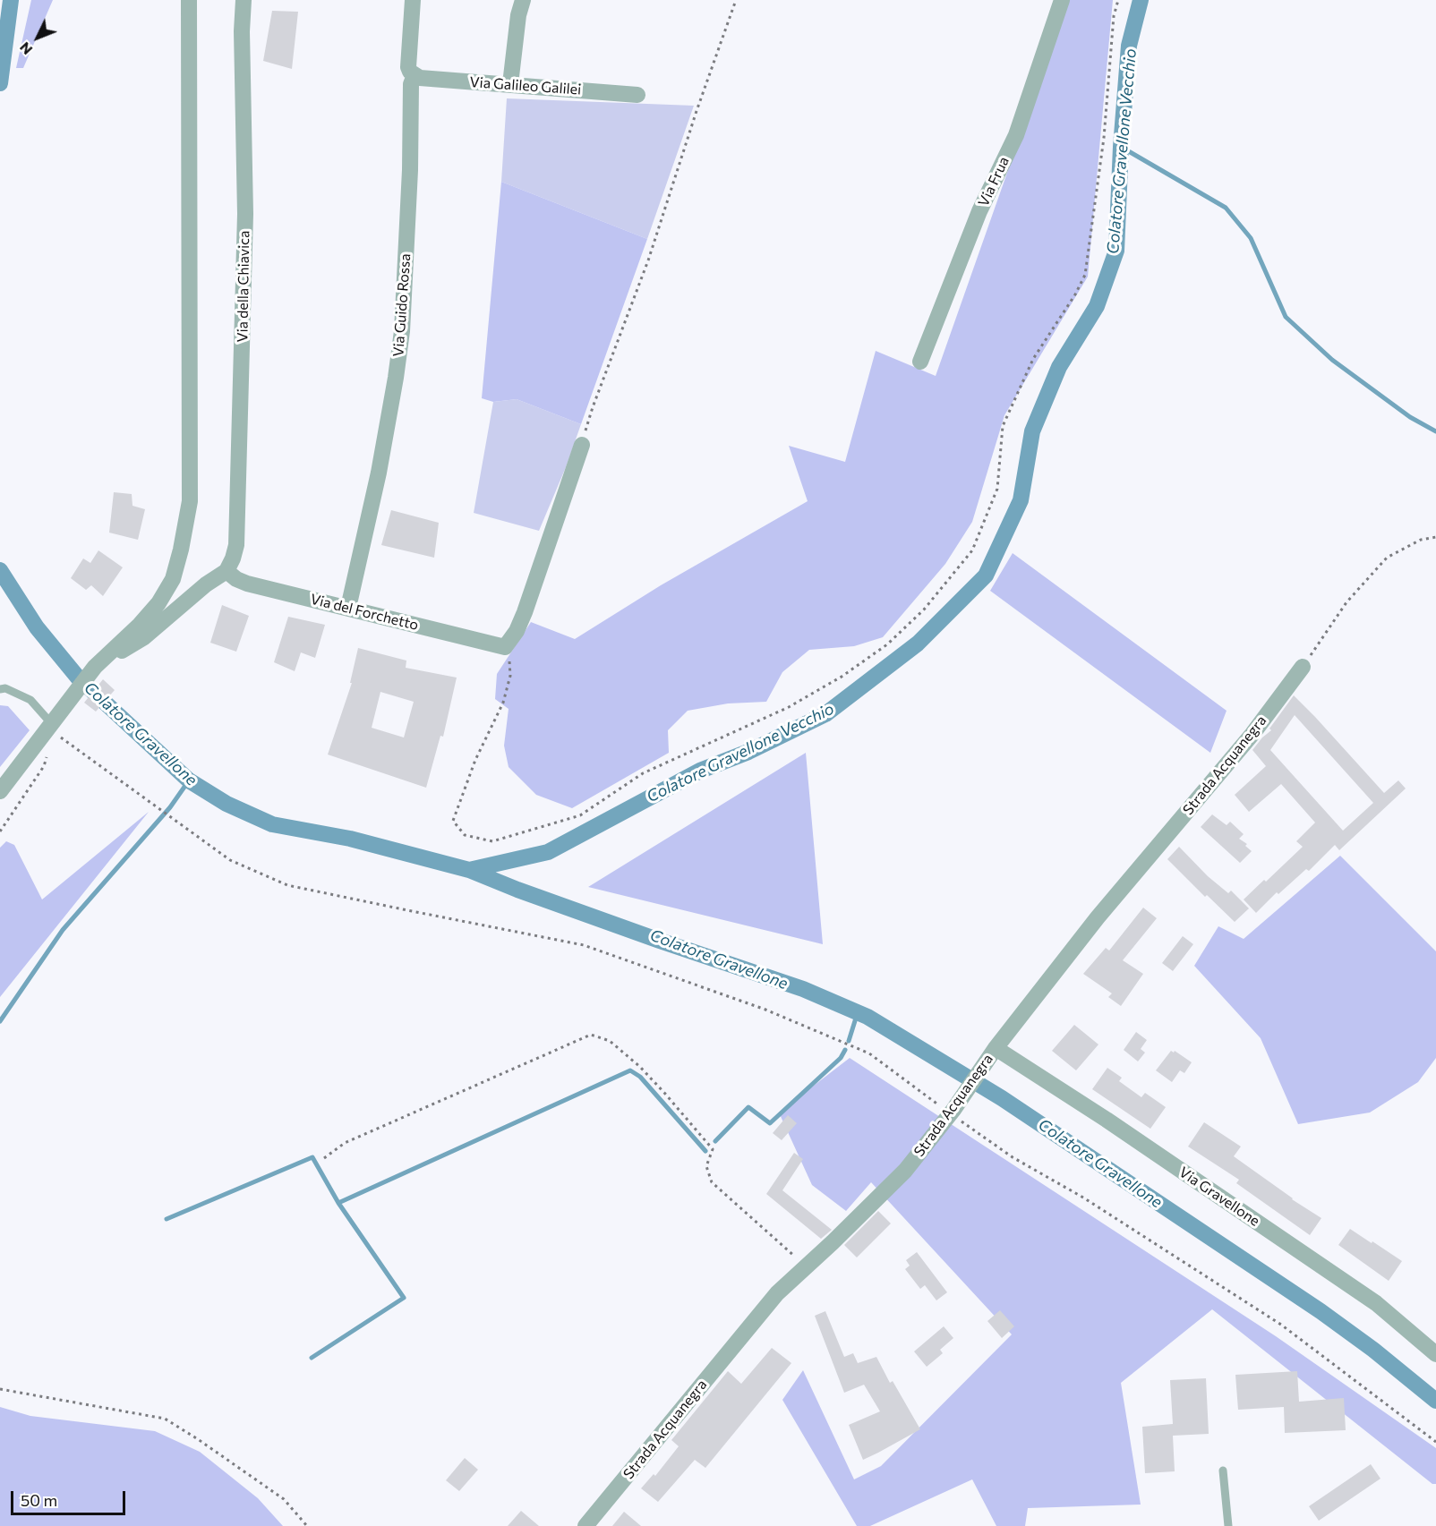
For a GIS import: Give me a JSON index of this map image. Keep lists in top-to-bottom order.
{
  "streets": {
    "street": [
      "Via Galileo Galilei",
      "Via Frua",
      "Via della Chiavica",
      "Via Guido Rossa",
      "Via del Forchetto",
      "Strada Acquanegra",
      "Via Gravellone"
    ]
  },
  "crossings": [
    ["Via Galileo Galilei", "Via Guido Rossa"],
    ["Via della Chiavica", "Via del Forchetto"],
    ["Via Guido Rossa", "Via del Forchetto"],
    ["Strada Acquanegra", "Via Gravellone"]
  ],
  "water": ["Colatore Gravellone Vecchio", "Colatore Gravellone"],
  "scale_bar": "50 m",
  "north": "bottom left"
}
